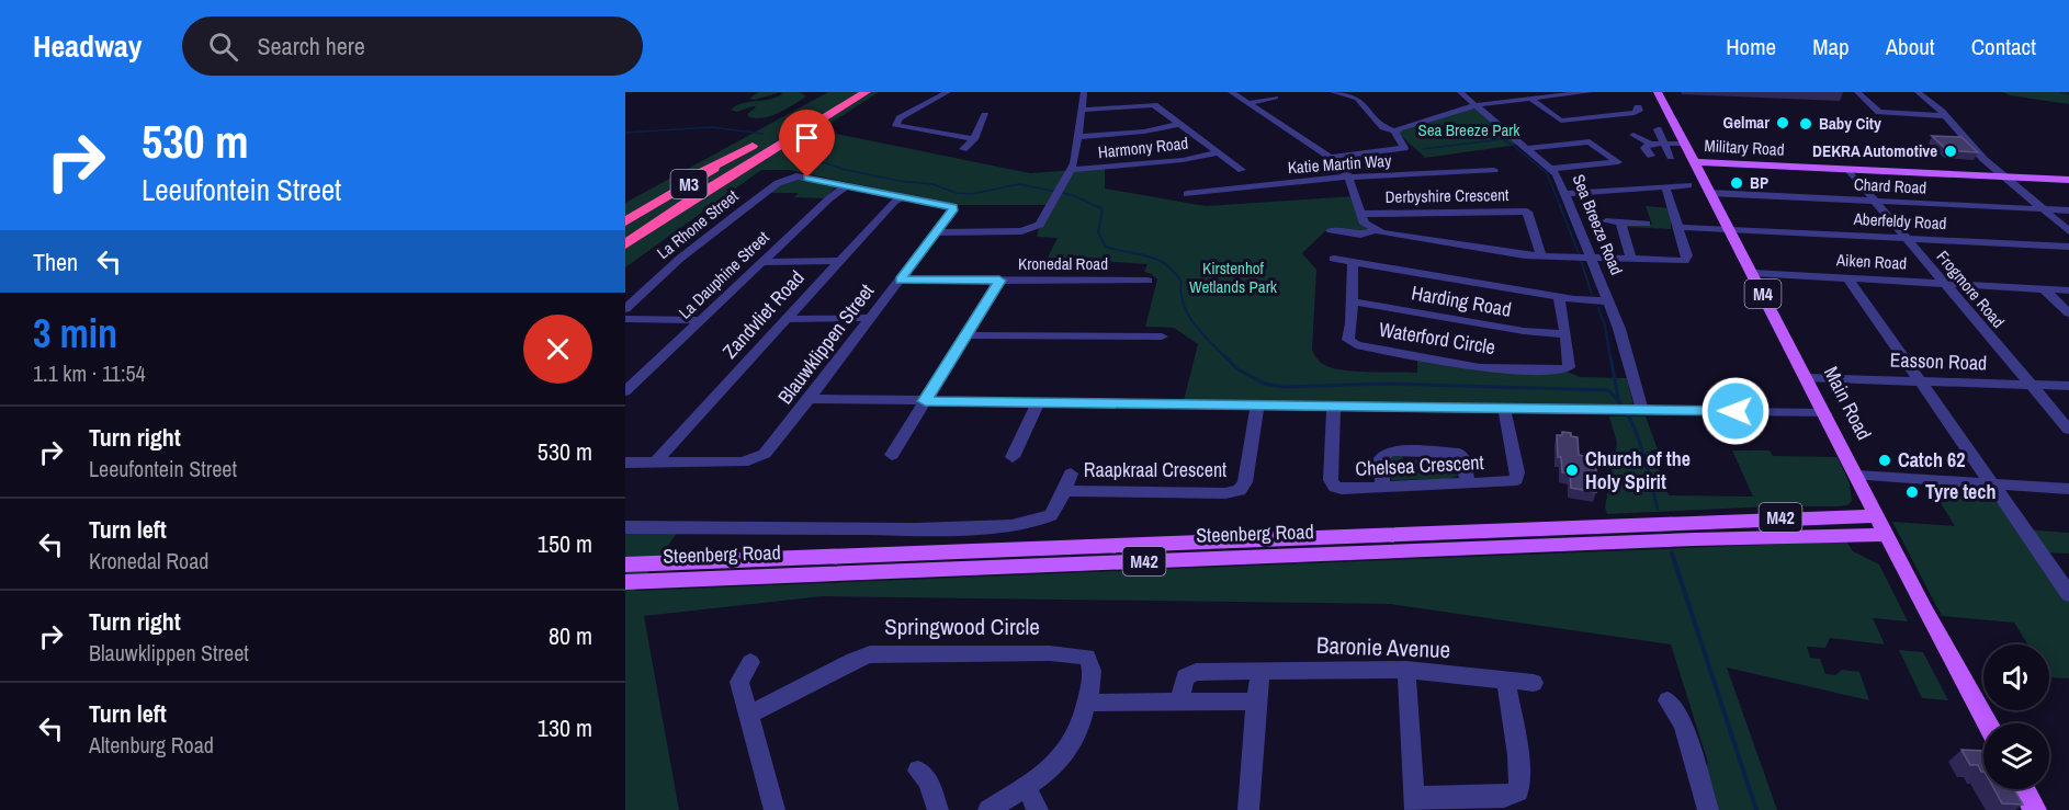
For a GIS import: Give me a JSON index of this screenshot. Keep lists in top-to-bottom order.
{
  "streets": {
    "highway": ["M3"],
    "main road": [
      "Military Road",
      "M4",
      "Main Road",
      "M42",
      "Steenberg Road"
    ],
    "street": [
      "Harmony Road",
      "Katie Martin Way",
      "Chard Road",
      "Derbyshire Crescent",
      "Aberfeldy Road",
      "La Rhone Street",
      "Sea Breeze Road",
      "Aiken Road",
      "Kronedal Road",
      "La Dauphine Street",
      "Frogmore Road",
      "Harding Road",
      "Zandvliet Road",
      "Waterford Circle",
      "Blauwklippen Street",
      "Easson Road",
      "Chelsea Crescent",
      "Raapkraal Crescent",
      "Springwood Circle",
      "Baronie Avenue"
    ]
  },
  "crossings": [
    ["Military Road", "Frogmore Road"],
    ["Military Road", "Main Road"],
    ["Chard Road", "Frogmore Road"],
    ["Chard Road", "Main Road"],
    ["Aberfeldy Road", "Frogmore Road"],
    ["Aberfeldy Road", "Main Road"],
    ["La Rhone Street", "La Dauphine Street"],
    ["Aiken Road", "Frogmore Road"],
    ["Aiken Road", "Main Road"],
    ["Kronedal Road", "Blauwklippen Street"],
    ["Frogmore Road", "Easson Road"],
    ["Harding Road", "Waterford Circle"],
    ["Zandvliet Road", "Blauwklippen Street"],
    ["Easson Road", "Main Road"],
    ["Main Road", "Steenberg Road"]
  ],
  "parks": ["Sea Breeze Park", "Kirstenhof Wetlands Park"],
  "places": [
    "Gelmar",
    "Baby City",
    "DEKRA Automotive",
    "BP",
    "Catch 62",
    "Church of the Holy Spirit",
    "Tyre tech"
  ],
  "page": {
    "header": "Headway",
    "search": "Search here",
    "nav": [
      "Home",
      "Map",
      "About",
      "Contact"
    ],
    "turn": ["530 m", "Leeufontein Street"],
    "then": "Then",
    "heading": ["3 min", "1.1 km · 11:54"],
    "list": [
      {
        "name": "Turn right",
        "note": "Leeufontein Street",
        "value": "530 m"
      },
      {
        "name": "Turn left",
        "note": "Kronedal Road",
        "value": "150 m"
      },
      {
        "name": "Turn right",
        "note": "Blauwklippen Street",
        "value": "80 m"
      },
      {
        "name": "Turn left",
        "note": "Altenburg Road",
        "value": "130 m"
      }
    ]
  }
}
